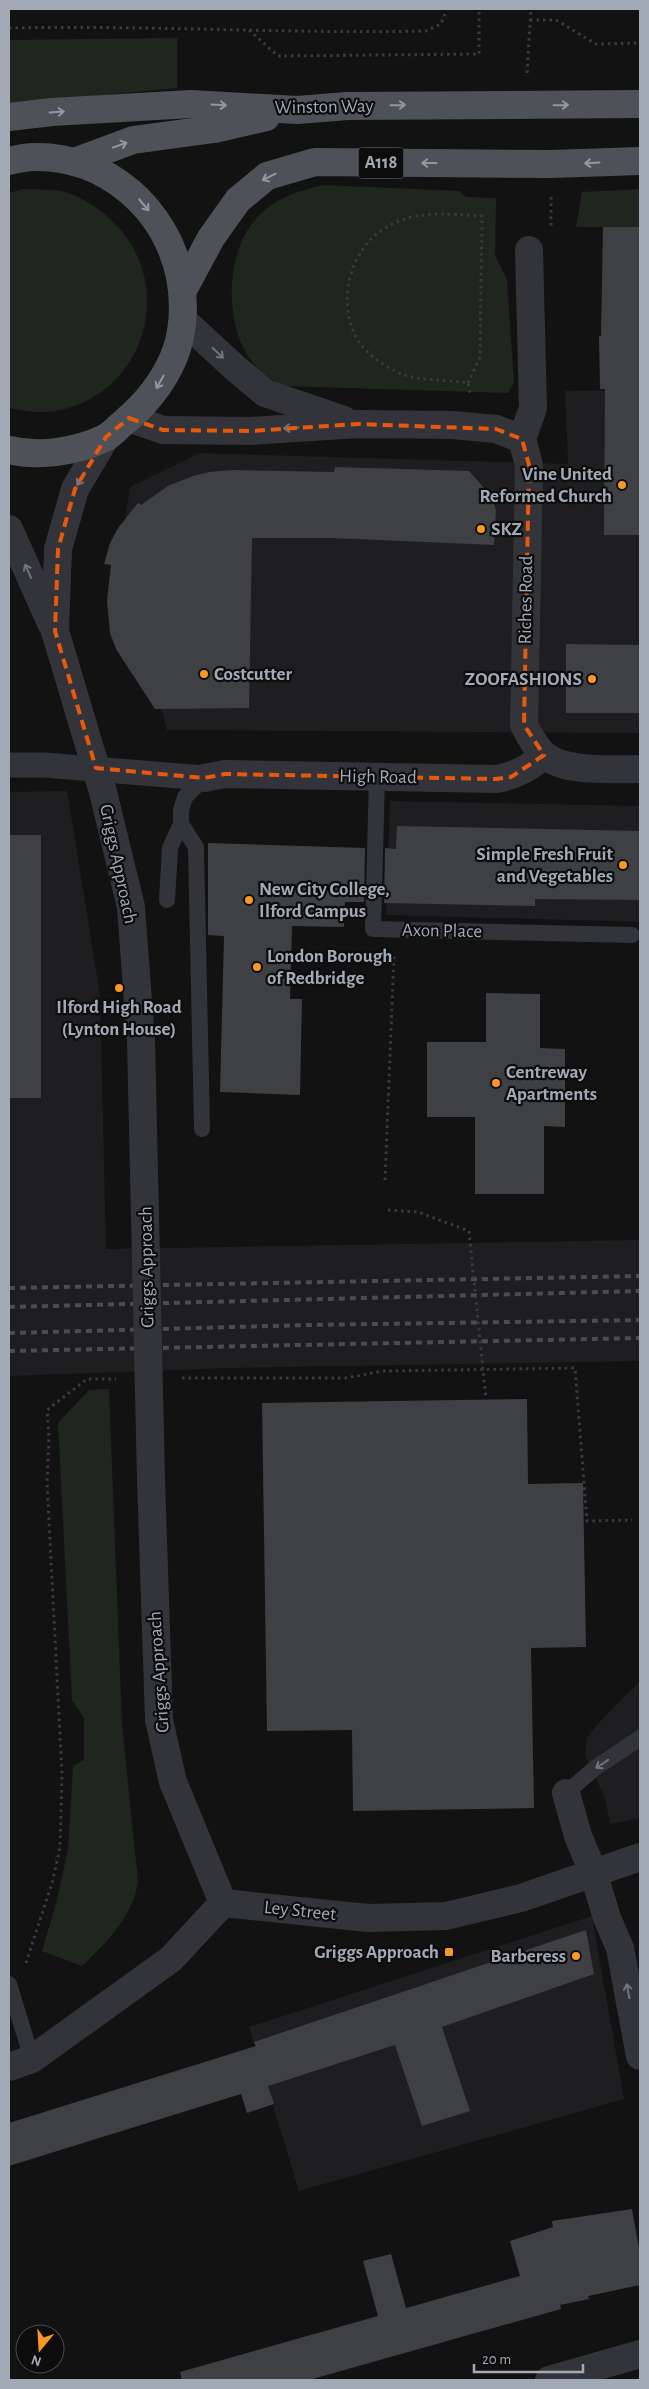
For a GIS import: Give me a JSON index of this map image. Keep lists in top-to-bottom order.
{
  "streets": {
    "main road": ["Winston Way", "A118"],
    "street": [
      "Riches Road",
      "High Road",
      "Griggs Approach",
      "Ley Street"
    ],
    "lane": ["Axon Place"]
  },
  "crossings": [
    ["Riches Road", "High Road"],
    ["High Road", "Axon Place"],
    ["Griggs Approach", "Ley Street"]
  ],
  "places": {
    "other": [
      "Vine United Reformed Church",
      "SKZ",
      "Costcutter",
      "ZOOFASHIONS",
      "Simple Fresh Fruit and Vegetables",
      "New City College, Ilford Campus",
      "London Borough of Redbridge",
      "Ilford High Road (Lynton House)",
      "Centreway Apartments",
      "Barberess"
    ],
    "transit": ["Griggs Approach"]
  },
  "scale_bar": "20 m",
  "north": "bottom"
}
